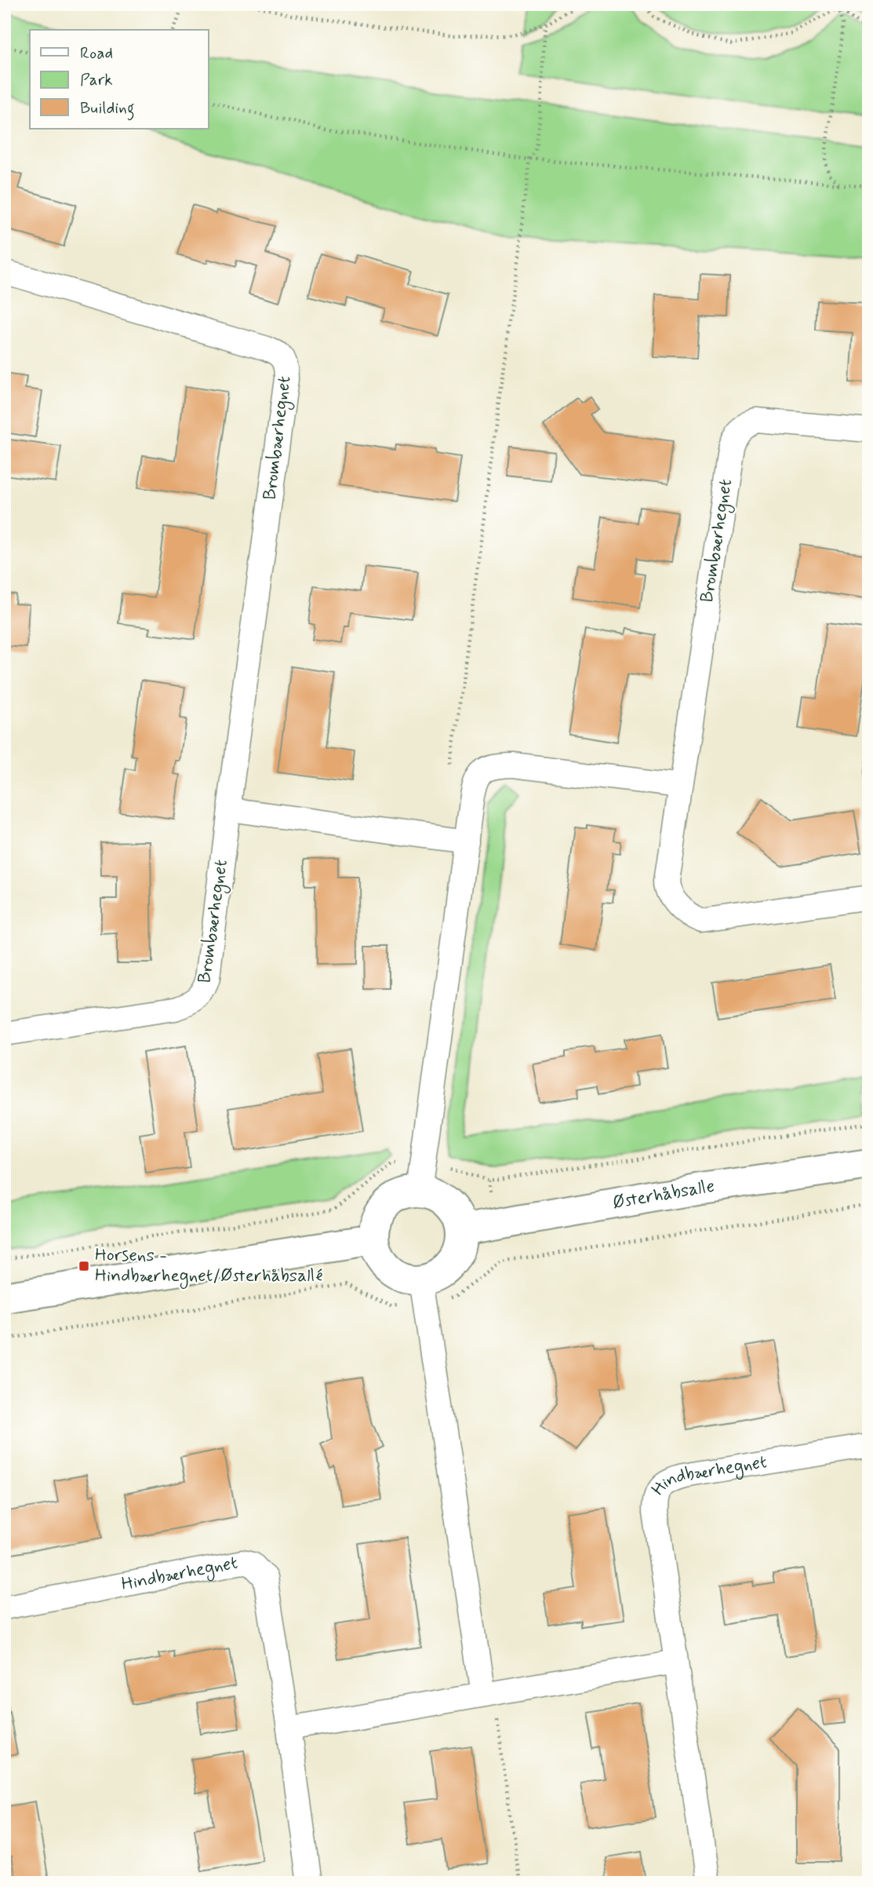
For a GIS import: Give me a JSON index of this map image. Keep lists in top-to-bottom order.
{
  "streets": {
    "street": ["Brombærhegnet", "Østerhåbsalle", "Hindbærhegnet"]
  },
  "places": {
    "transit": ["Horsens - Hindbærhegnet/Østerhåbsallé"]
  },
  "legend": ["Road", "Park", "Building"]
}
